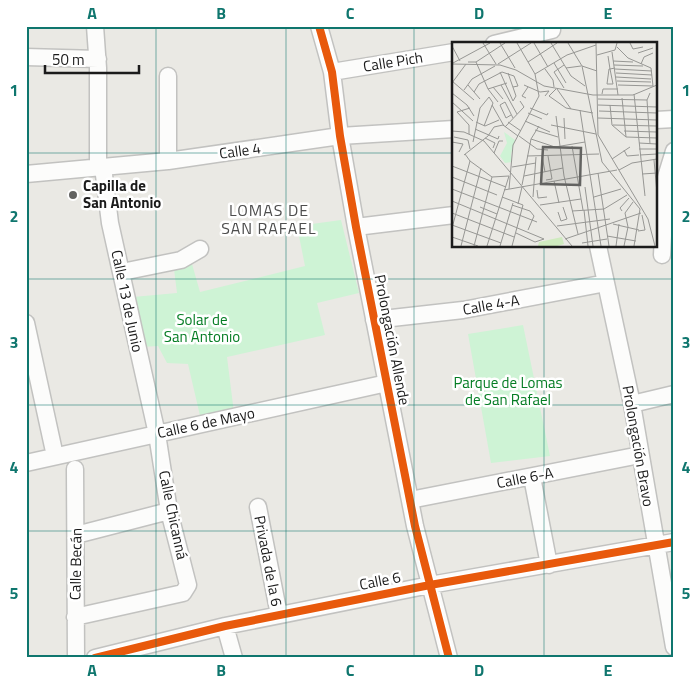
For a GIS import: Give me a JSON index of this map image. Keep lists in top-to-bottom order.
{
  "streets": {
    "street": [
      "Calle Pich",
      "Calle 4",
      "Calle 13 de Junio",
      "Calle 4-A",
      "Prolongación Allende",
      "Calle 6 de Mayo",
      "Prolongación Bravo",
      "Calle 6-A",
      "Calle Chicanná",
      "Privada de la 6",
      "Calle Becán",
      "Calle 6"
    ]
  },
  "crossings": [
    ["Calle Pich", "Prolongación Allende"],
    ["Calle 4", "Calle 13 de Junio"],
    ["Calle 4", "Prolongación Allende"],
    ["Calle 13 de Junio", "Calle 6 de Mayo"],
    ["Calle 13 de Junio", "Calle Chicanná"],
    ["Calle 4-A", "Prolongación Allende"],
    ["Calle 4-A", "Prolongación Bravo"],
    ["Prolongación Allende", "Calle 6 de Mayo"],
    ["Prolongación Allende", "Calle 6-A"],
    ["Prolongación Allende", "Calle 6"],
    ["Calle 6 de Mayo", "Calle Chicanná"],
    ["Prolongación Bravo", "Calle 6-A"],
    ["Prolongación Bravo", "Calle 6"],
    ["Calle Chicanná", "Calle Becán"],
    ["Privada de la 6", "Calle 6"]
  ],
  "districts": ["LOMAS DE SAN RAFAEL"],
  "parks": ["Solar de San Antonio", "Parque de Lomas de San Rafael"],
  "places": ["Capilla de San Antonio"],
  "scale_bar": "50 m",
  "grid": {
    "columns": [
      "A",
      "B",
      "C",
      "D",
      "E"
    ],
    "rows": [
      "1",
      "2",
      "3",
      "4",
      "5"
    ]
  }
}
